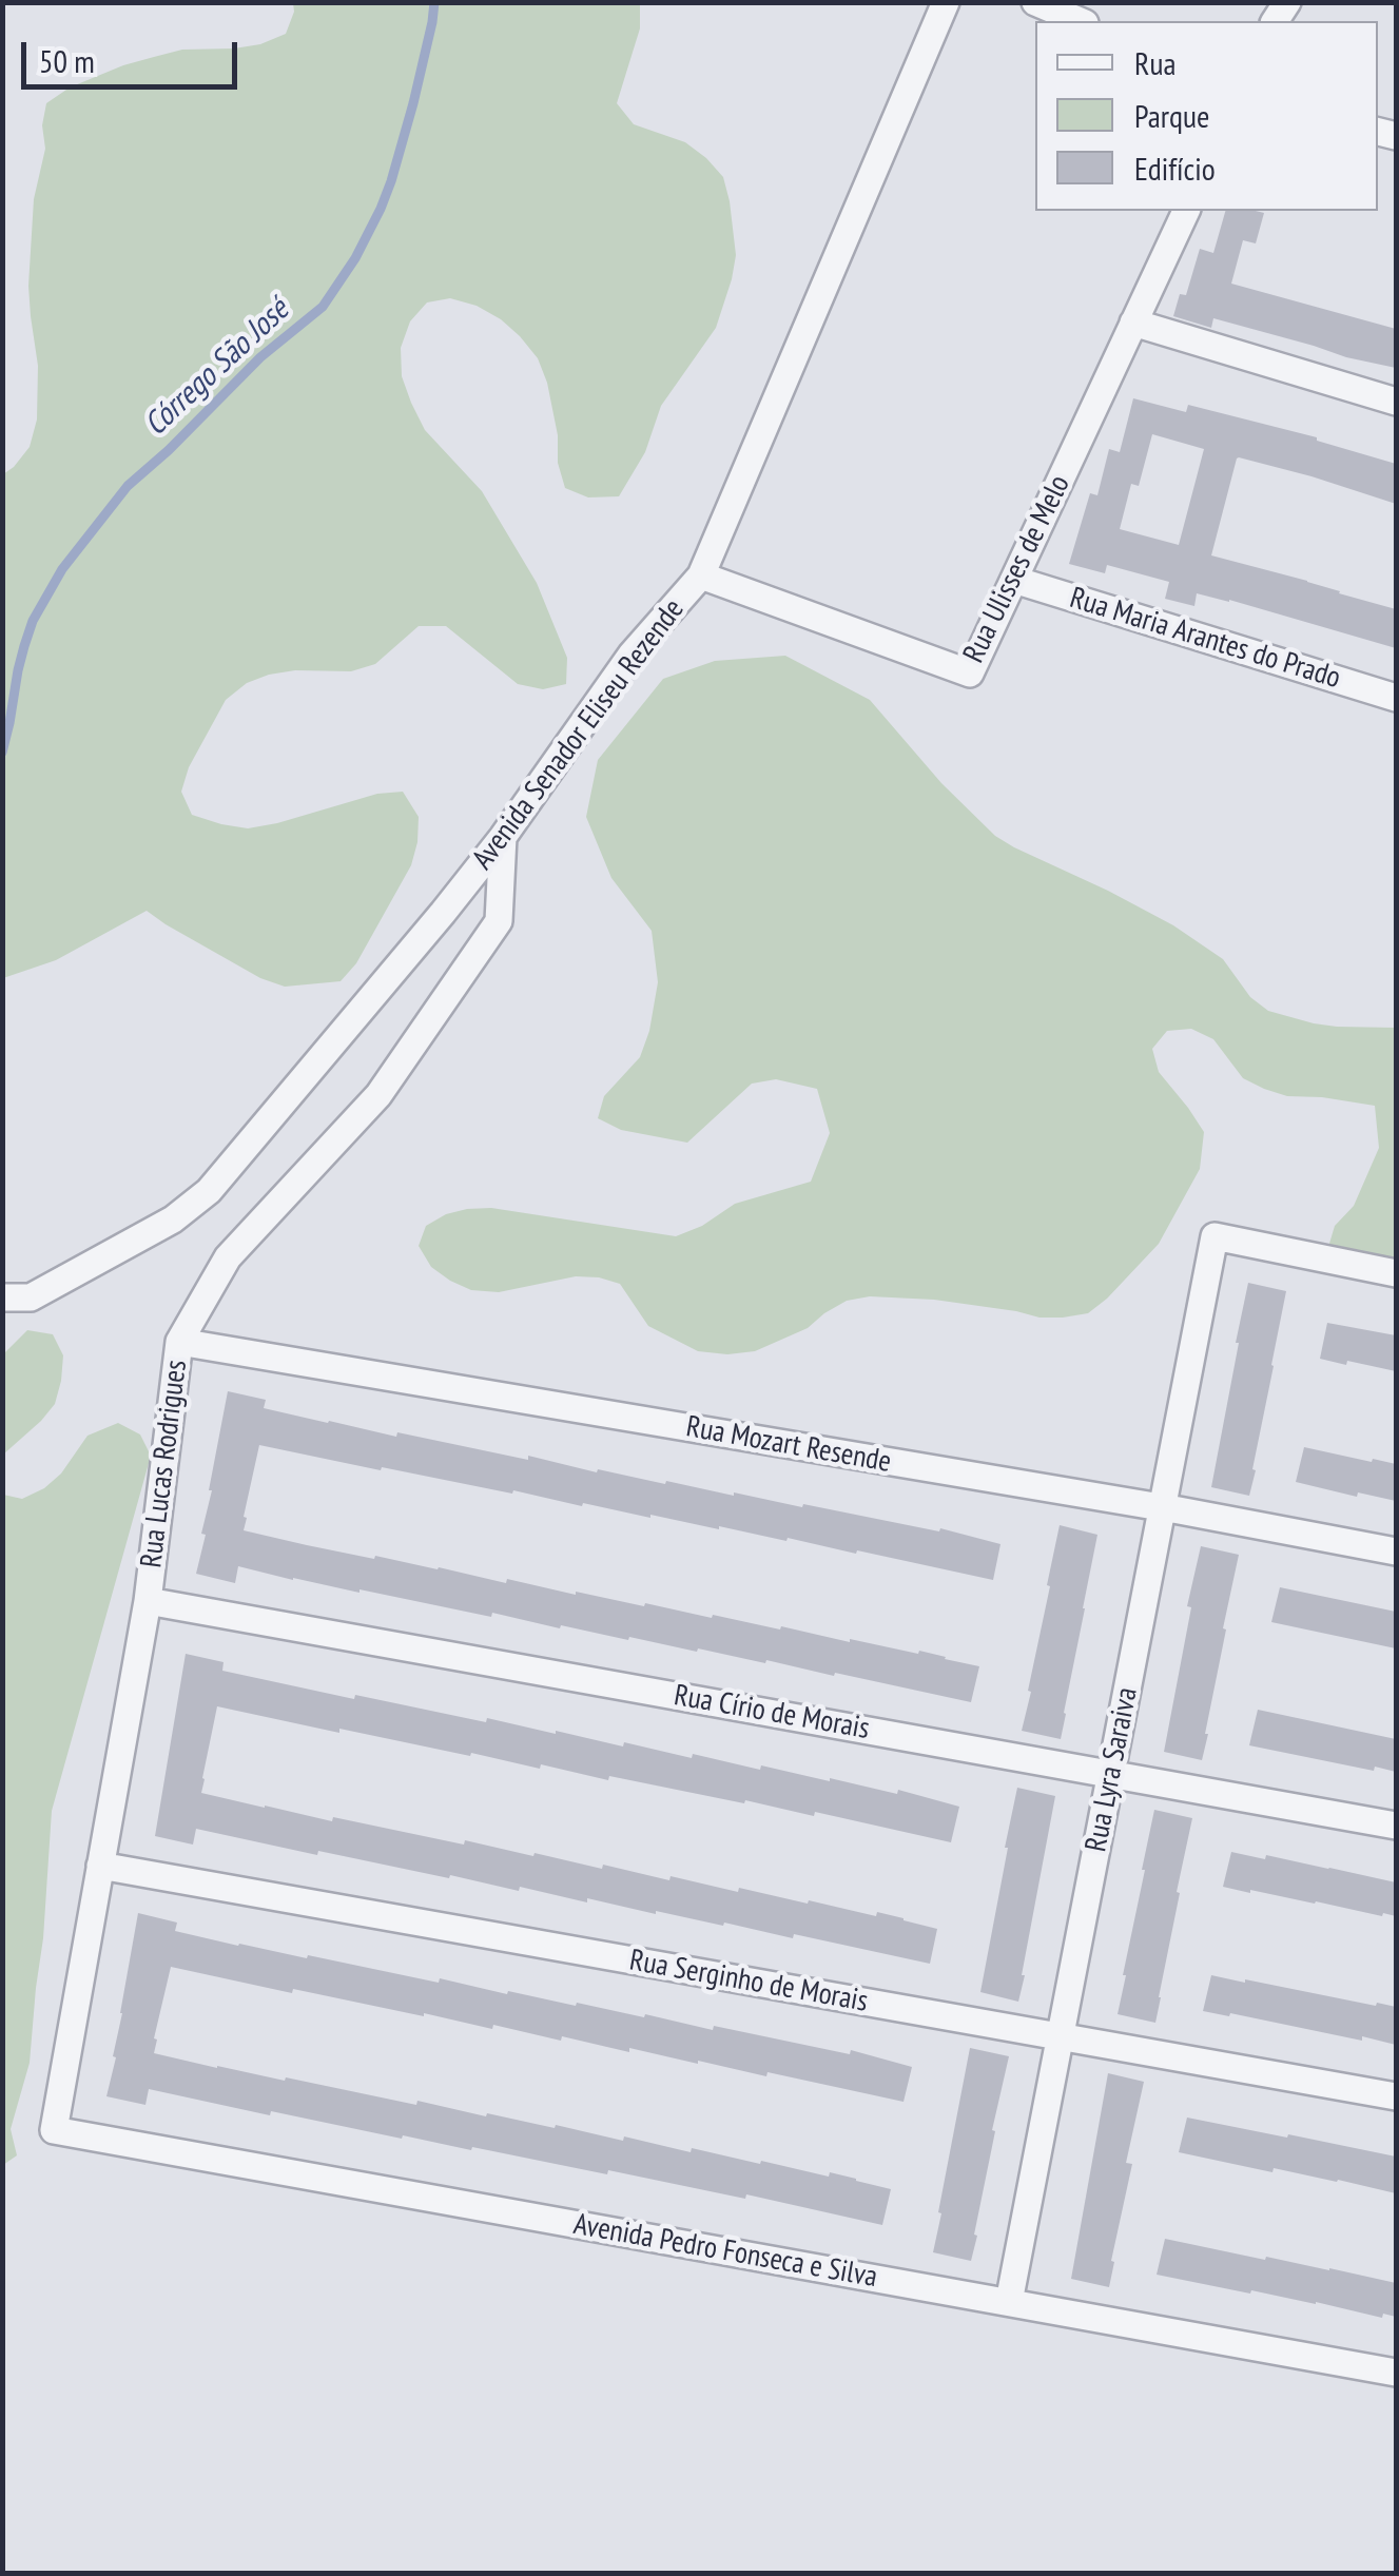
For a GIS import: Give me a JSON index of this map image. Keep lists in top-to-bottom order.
{
  "streets": {
    "street": [
      "Rua Ulisses de Melo",
      "Rua Maria Arantes do Prado",
      "Avenida Senador Eliseu Rezende",
      "Rua Mozart Resende",
      "Rua Lucas Rodrigues",
      "Rua Círio de Morais",
      "Rua Lyra Saraiva",
      "Rua Serginho de Morais",
      "Avenida Pedro Fonseca e Silva"
    ]
  },
  "crossings": [
    ["Rua Ulisses de Melo", "Rua Maria Arantes do Prado"],
    ["Rua Ulisses de Melo", "Avenida Senador Eliseu Rezende"],
    ["Avenida Senador Eliseu Rezende", "Rua Lucas Rodrigues"],
    ["Rua Mozart Resende", "Rua Lucas Rodrigues"],
    ["Rua Mozart Resende", "Rua Lyra Saraiva"],
    ["Rua Lucas Rodrigues", "Rua Círio de Morais"],
    ["Rua Lucas Rodrigues", "Rua Serginho de Morais"],
    ["Rua Lucas Rodrigues", "Avenida Pedro Fonseca e Silva"],
    ["Rua Círio de Morais", "Rua Lyra Saraiva"],
    ["Rua Lyra Saraiva", "Rua Serginho de Morais"],
    ["Rua Lyra Saraiva", "Avenida Pedro Fonseca e Silva"]
  ],
  "water": ["Córrego São José"],
  "legend": ["Rua", "Parque", "Edifício"],
  "scale_bar": "50 m"
}
